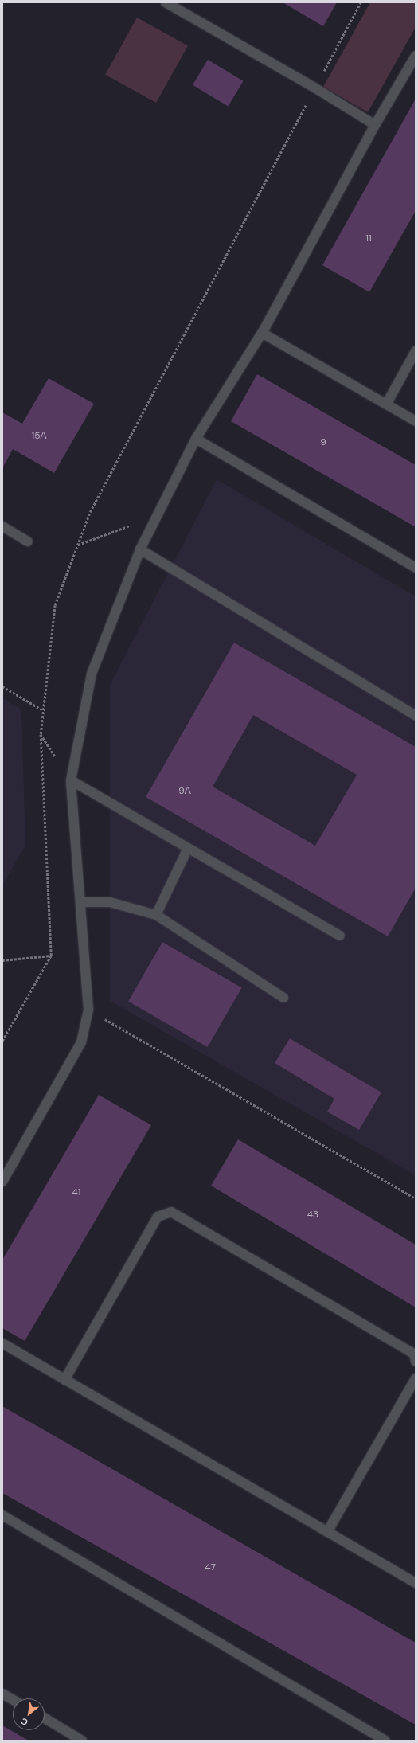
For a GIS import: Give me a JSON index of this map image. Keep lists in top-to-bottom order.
{
  "house_numbers": [
    "11",
    "15А",
    "9",
    "9А",
    "41",
    "43",
    "47"
  ],
  "north": "bottom left"
}
